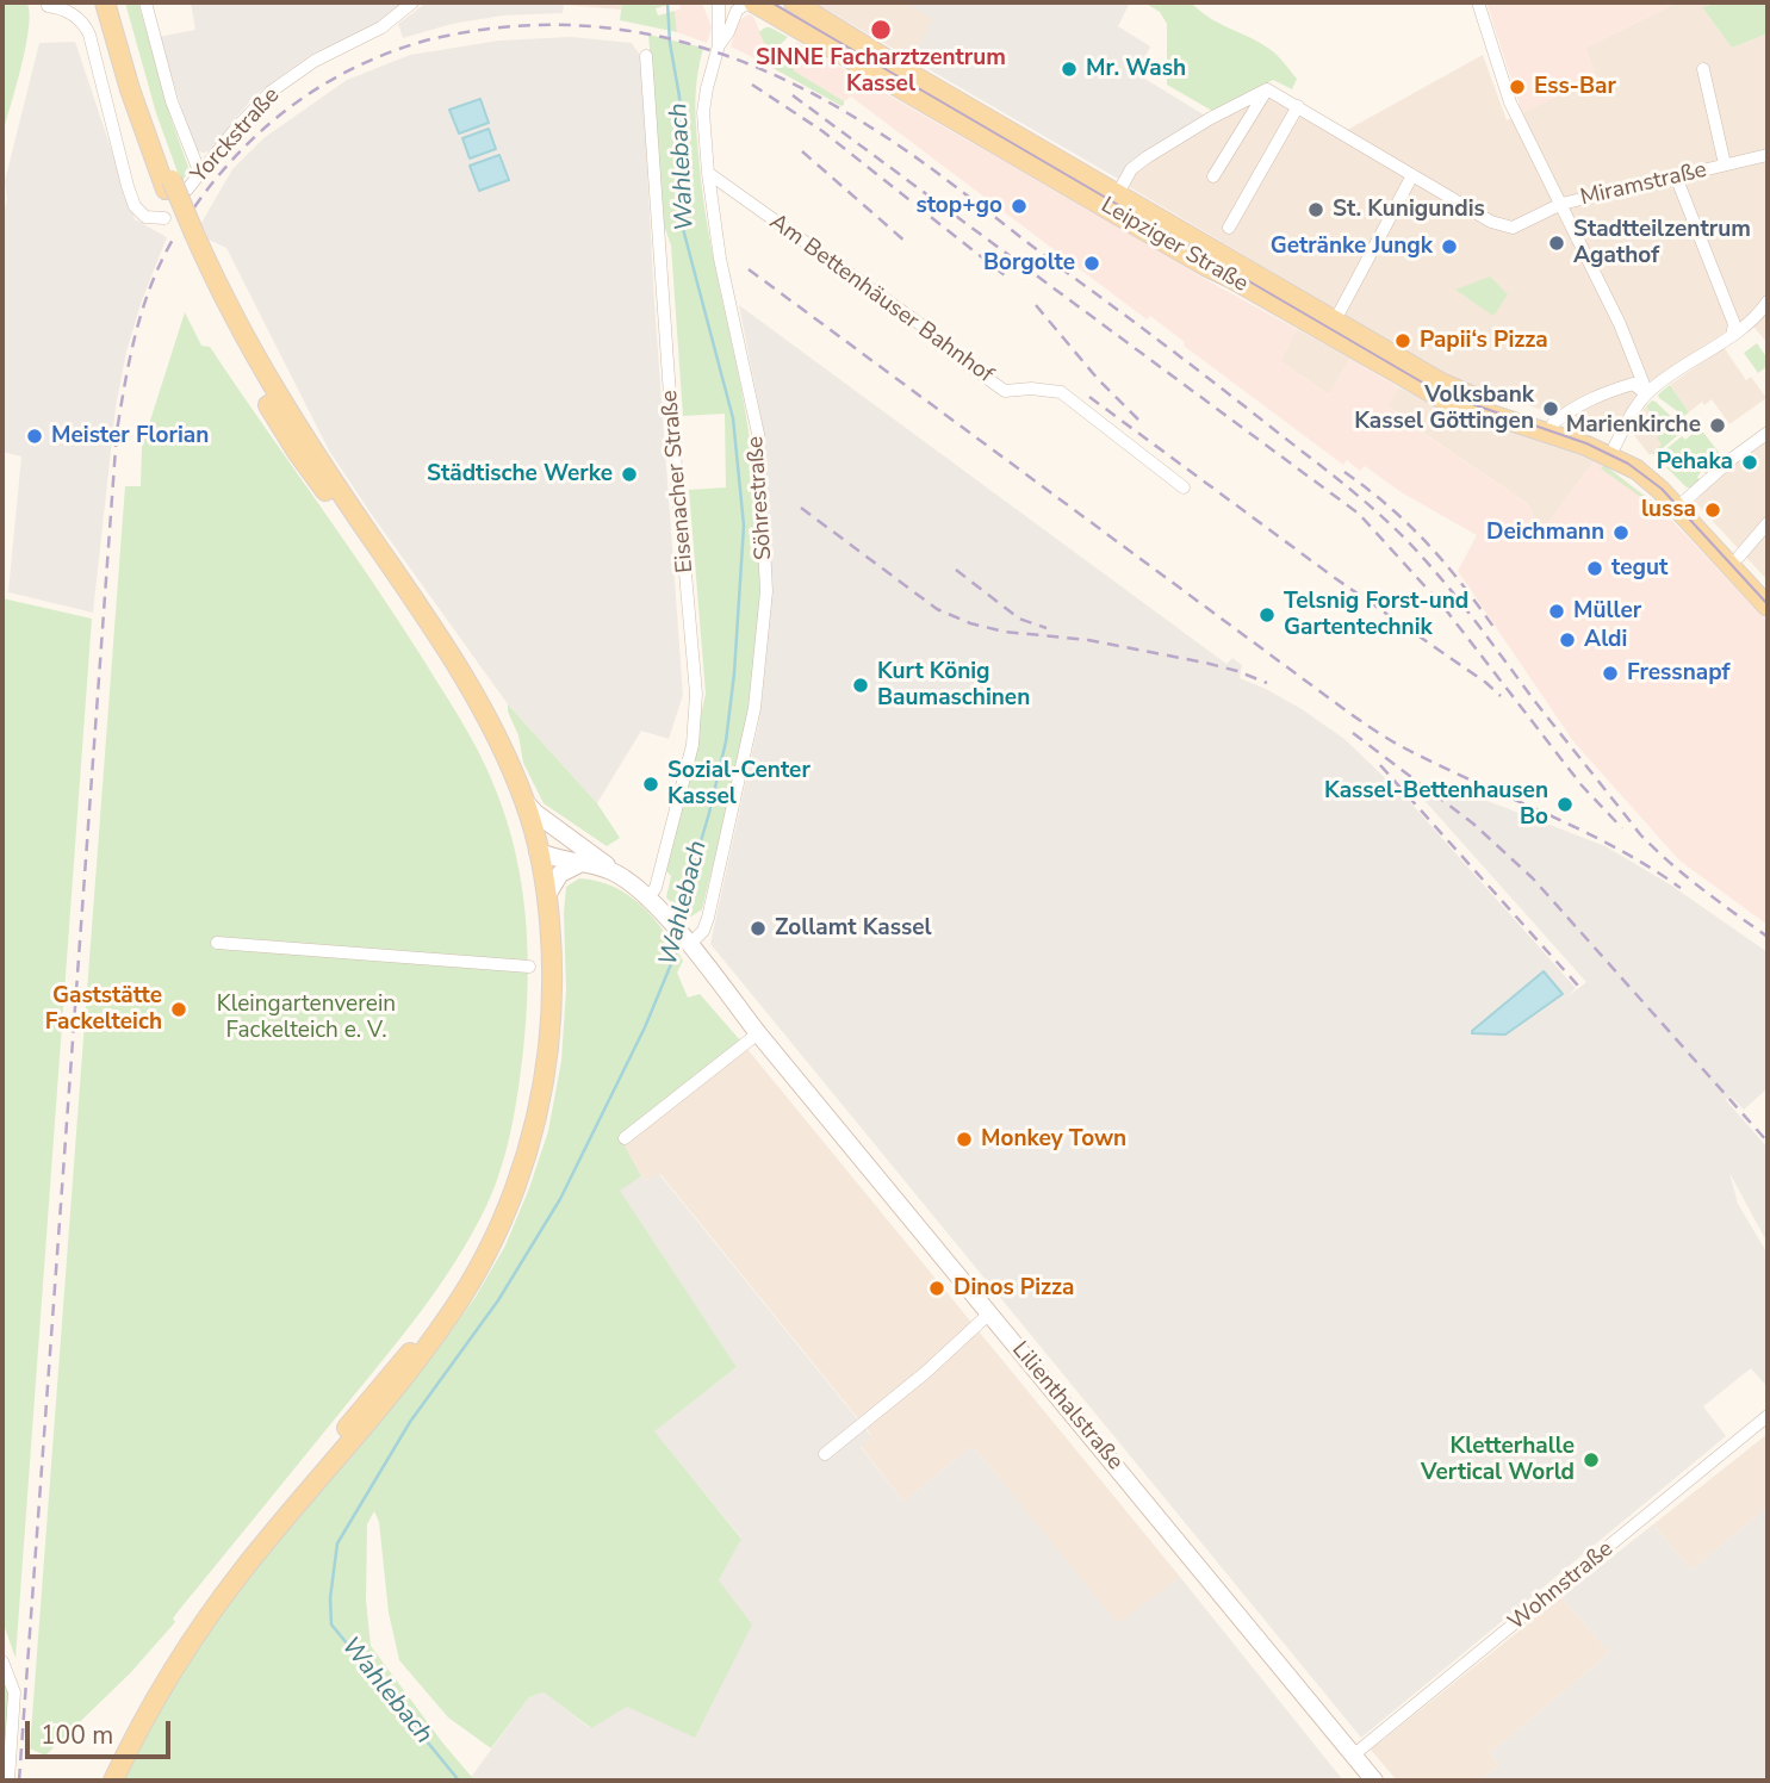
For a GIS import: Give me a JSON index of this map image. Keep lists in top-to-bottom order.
{
  "streets": {
    "main road": ["Leipziger Straße", "Lilienthalstraße"],
    "street": [
      "Yorckstraße",
      "Miramstraße",
      "Am Bettenhäuser Bahnhof",
      "Eisenacher Straße",
      "Söhrestraße",
      "Wohnstraße"
    ]
  },
  "crossings": [
    ["Leipziger Straße", "Söhrestraße"],
    ["Am Bettenhäuser Bahnhof", "Söhrestraße"],
    ["Eisenacher Straße", "Lilienthalstraße"],
    ["Söhrestraße", "Lilienthalstraße"],
    ["Lilienthalstraße", "Wohnstraße"]
  ],
  "water": ["Wahlebach"],
  "parks": ["Kleingartenverein Fackelteich e. V."],
  "places": [
    "SINNE Facharztzentrum Kassel",
    "Mr. Wash",
    "Ess-Bar",
    "stop+go",
    "St. Kunigundis",
    "Stadtteilzentrum Agathof",
    "Getränke Jungk",
    "Borgolte",
    "Papii‘s Pizza",
    "Volksbank Kassel Göttingen",
    "Marienkirche",
    "Meister Florian",
    "Pehaka",
    "Städtische Werke",
    "lussa",
    "Deichmann",
    "tegut",
    "Müller",
    "Telsnig Forst-und Gartentechnik",
    "Aldi",
    "Fressnapf",
    "Kurt König Baumaschinen",
    "Sozial-Center Kassel",
    "Kassel-Bettenhausen Bo",
    "Zollamt Kassel",
    "Gaststätte Fackelteich",
    "Monkey Town",
    "Dinos Pizza",
    "Kletterhalle Vertical World"
  ],
  "scale_bar": "100 m"
}
